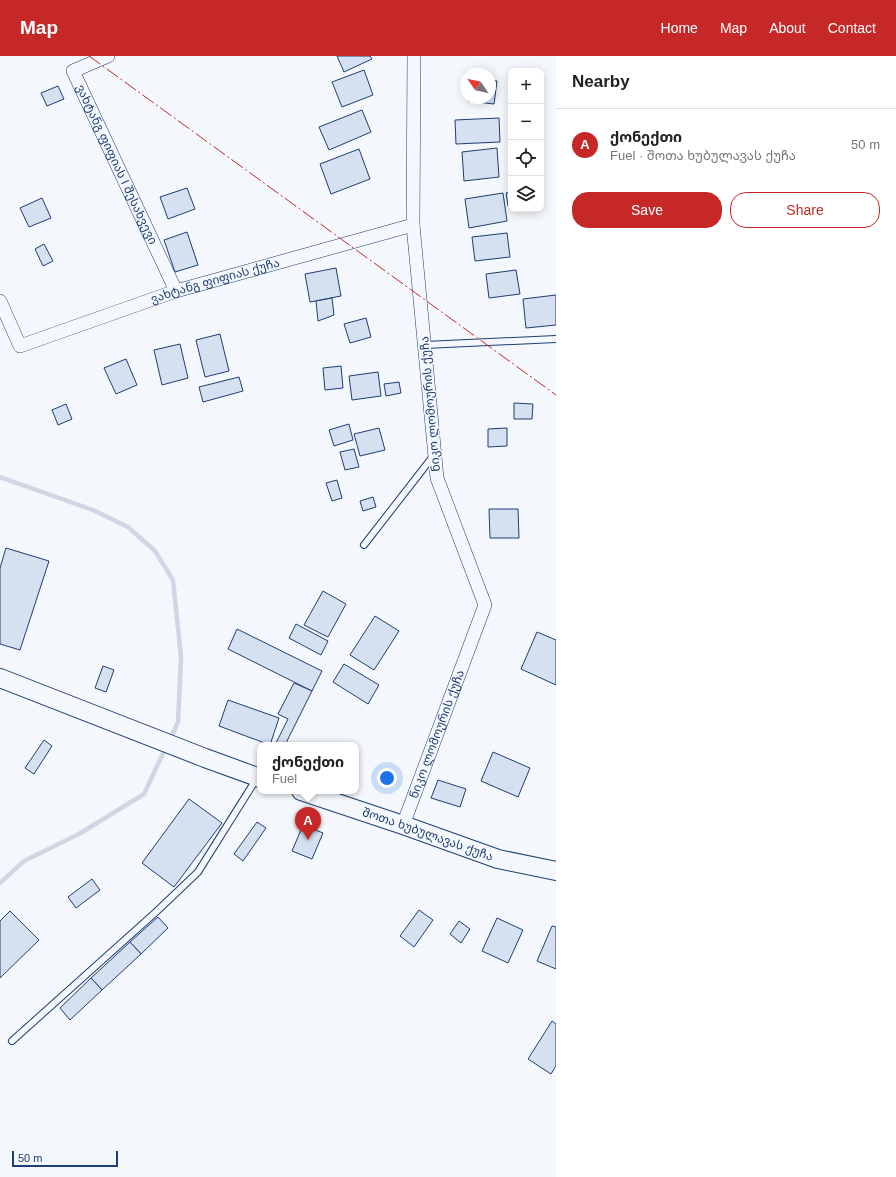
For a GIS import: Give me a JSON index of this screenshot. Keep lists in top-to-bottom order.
{
  "streets": {
    "main road": ["შოთა ხუბულავას ქუჩა"],
    "street": ["ვახტანგ ფიფიას I შესახვევი", "ვახტანგ ფიფიას ქუჩა", "ნიკო ლომოურის ქუჩა"]
  },
  "crossings": [
    ["ვახტანგ ფიფიას I შესახვევი", "ვახტანგ ფიფიას ქუჩა"],
    ["ვახტანგ ფიფიას ქუჩა", "ნიკო ლომოურის ქუჩა"],
    ["ნიკო ლომოურის ქუჩა", "შოთა ხუბულავას ქუჩა"]
  ],
  "scale_bar": "50 m",
  "north": "top left",
  "page": {
    "header": "Map",
    "nav": [
      "Home",
      "Map",
      "About",
      "Contact"
    ],
    "heading": "Nearby",
    "map_buttons": ["+", "−"],
    "list": [
      {
        "mark": "A",
        "name": "ქონექთი",
        "note": "Fuel · შოთა ხუბულავას ქუჩა",
        "value": "50 m"
      }
    ],
    "buttons": ["Save", "Share"],
    "popup": ["ქონექთი", "Fuel"],
    "pins": "A",
    "scale": "50 m"
  }
}
